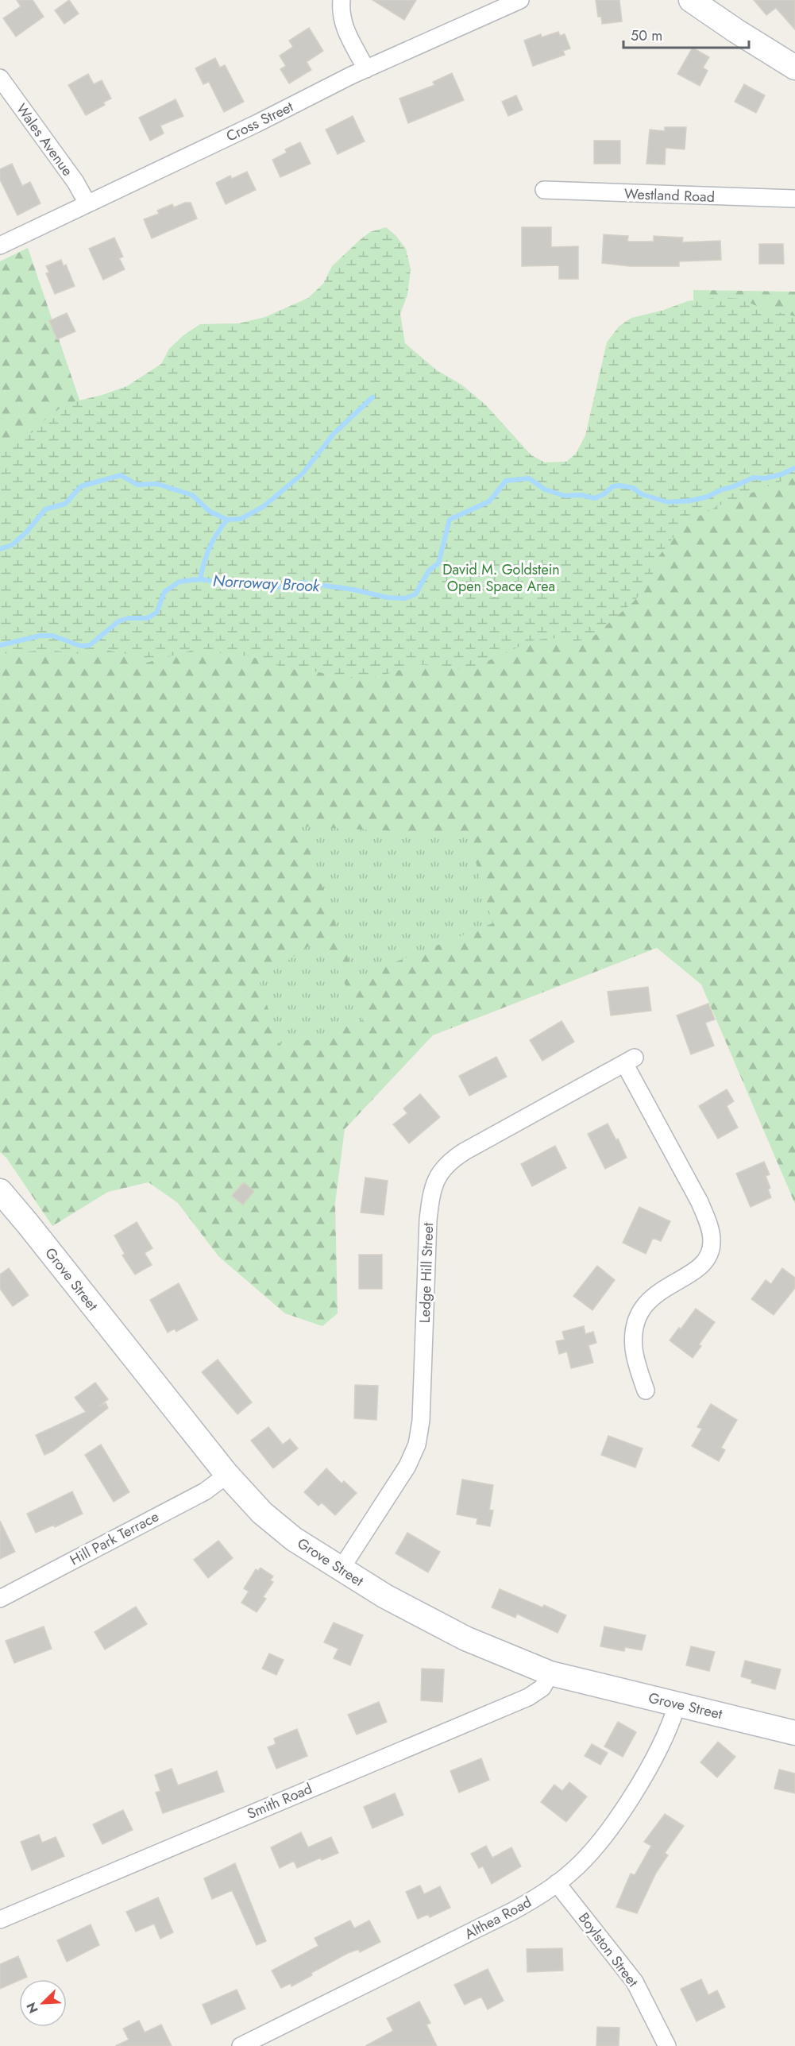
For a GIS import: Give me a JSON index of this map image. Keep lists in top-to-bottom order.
{
  "streets": {
    "street": [
      "Cross Street",
      "Wales Avenue",
      "Westland Road",
      "Ledge Hill Street",
      "Grove Street",
      "Hill Park Terrace",
      "Smith Road",
      "Althea Road",
      "Boylston Street"
    ]
  },
  "crossings": [
    ["Cross Street", "Wales Avenue"],
    ["Ledge Hill Street", "Grove Street"],
    ["Grove Street", "Hill Park Terrace"],
    ["Grove Street", "Smith Road"],
    ["Grove Street", "Althea Road"],
    ["Althea Road", "Boylston Street"]
  ],
  "water": ["Norroway Brook"],
  "parks": ["David M. Goldstein Open Space Area"],
  "scale_bar": "50 m",
  "north": "bottom left"
}
